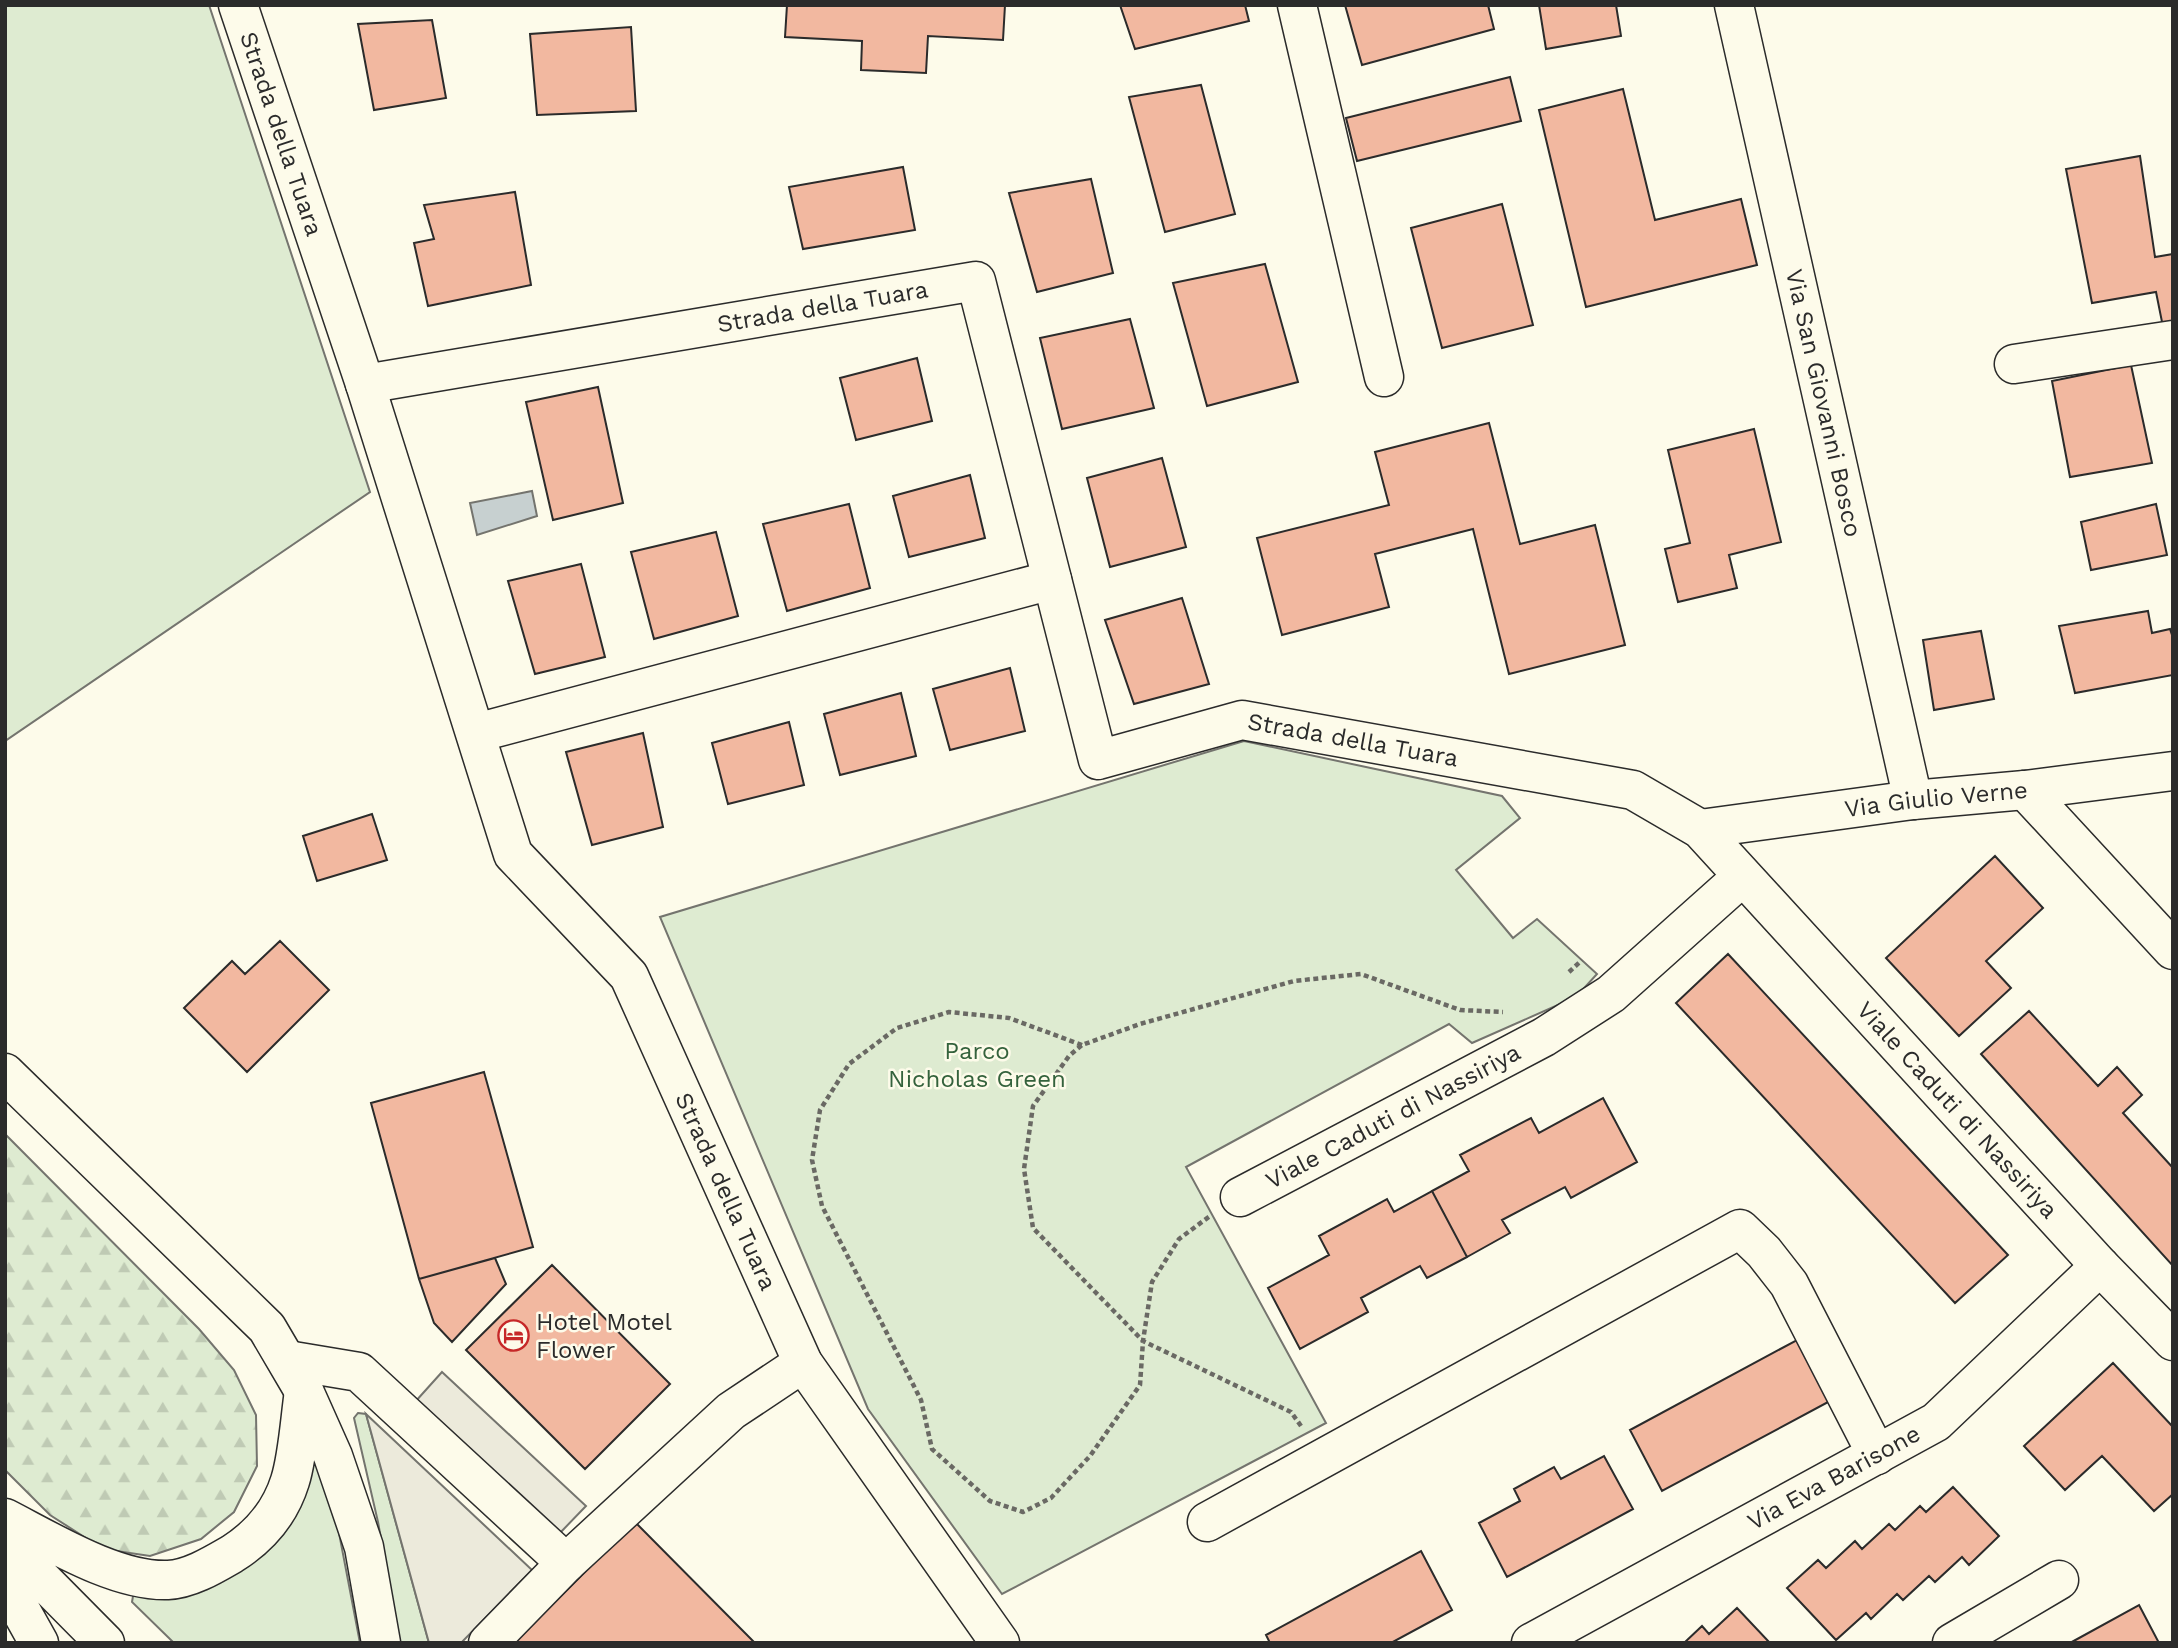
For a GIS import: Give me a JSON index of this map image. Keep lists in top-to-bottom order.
{
  "streets": {
    "street": [
      "Strada della Tuara",
      "Via San Giovanni Bosco",
      "Via Giulio Verne",
      "Viale Caduti di Nassiriya",
      "Via Eva Barisone"
    ]
  },
  "crossings": [
    ["Strada della Tuara", "Via Giulio Verne"],
    ["Strada della Tuara", "Viale Caduti di Nassiriya"],
    ["Via San Giovanni Bosco", "Via Giulio Verne"],
    ["Via Giulio Verne", "Viale Caduti di Nassiriya"],
    ["Viale Caduti di Nassiriya", "Via Eva Barisone"]
  ],
  "parks": ["Parco Nicholas Green"],
  "places": {
    "hotel": ["Hotel Motel Flower"]
  }
}
